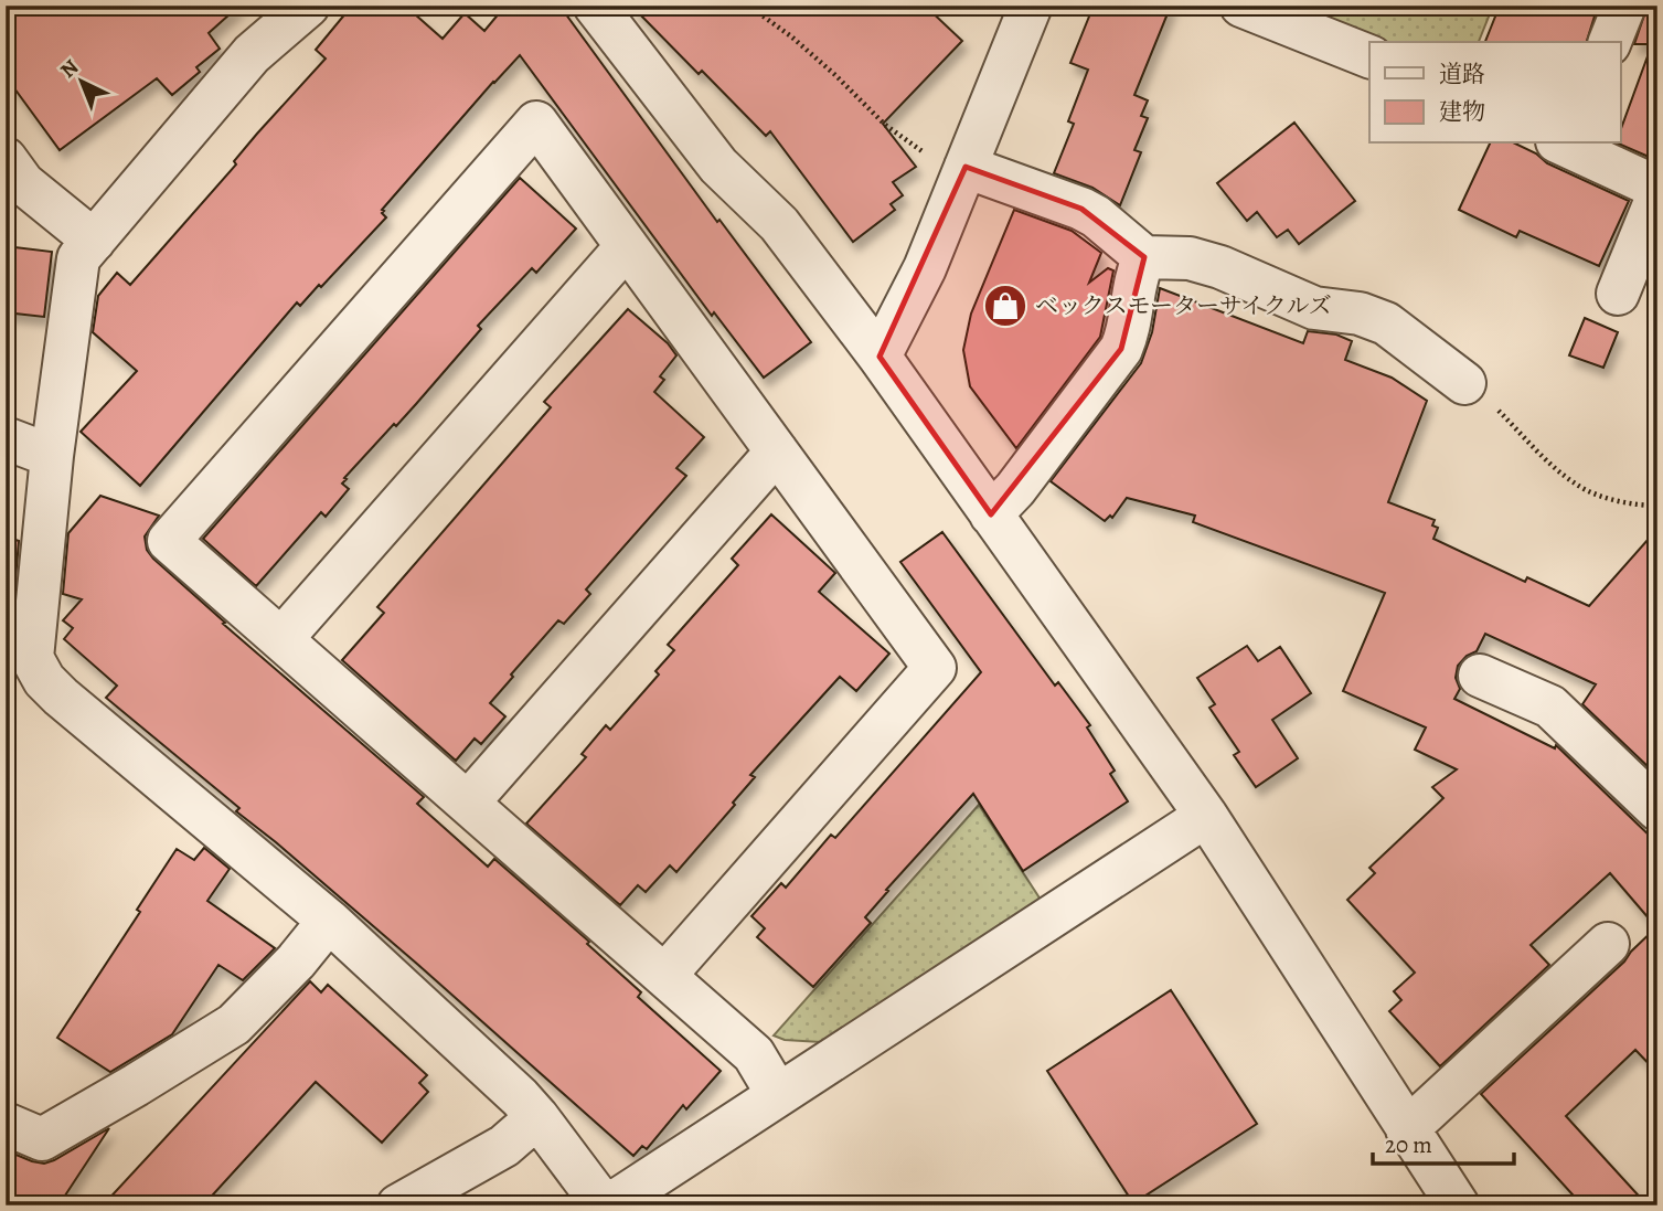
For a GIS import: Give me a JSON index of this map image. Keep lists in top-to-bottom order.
{
  "places": {
    "shop": ["ベックスモーターサイクルズ"]
  },
  "legend": ["道路", "建物"],
  "scale_bar": "20 m",
  "north": "top left"
}
